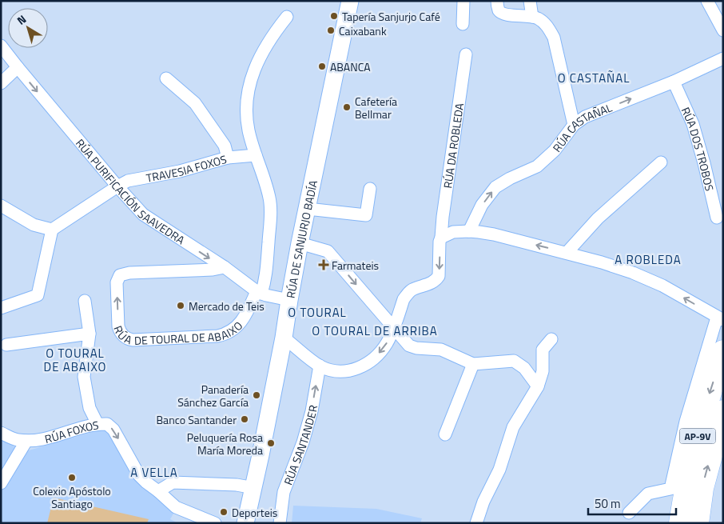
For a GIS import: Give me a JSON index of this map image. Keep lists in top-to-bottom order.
{
  "streets": {
    "highway": ["AP-9V"],
    "main road": ["RÚA DE SANJURJO BADÍA"],
    "street": [
      "RÚA CASTAÑAL",
      "RÚA DA ROBLEDA",
      "RÚA DOS TROBOS",
      "TRAVESIA FOXOS",
      "RÚA PURIFICACIÓN SAAVEDRA",
      "RÚA DE TOURAL DE ABAIXO",
      "RÚA FOXOS",
      "RÚA SANTANDER"
    ]
  },
  "crossings": [
    ["RÚA CASTAÑAL", "RÚA DOS TROBOS"],
    ["RÚA DA ROBLEDA", "RÚA DE SANJURJO BADÍA"],
    ["RÚA DA ROBLEDA", "RÚA SANTANDER"],
    ["TRAVESIA FOXOS", "RÚA PURIFICACIÓN SAAVEDRA"],
    ["RÚA PURIFICACIÓN SAAVEDRA", "RÚA DE SANJURJO BADÍA"],
    ["RÚA PURIFICACIÓN SAAVEDRA", "RÚA DE TOURAL DE ABAIXO"]
  ],
  "one_way": ["RÚA SANTANDER"],
  "districts": [
    "O CASTAÑAL",
    "A ROBLEDA",
    "O TOURAL",
    "O TOURAL DE ARRIBA",
    "O TOURAL DE ABAIXO",
    "A VELLA"
  ],
  "places": {
    "other": [
      "Tapería Sanjurjo Café",
      "Caixabank",
      "ABANCA",
      "Cafetería Bellmar",
      "Mercado de Teis",
      "Panadería Sánchez García",
      "Banco Santander",
      "Peluquería Rosa María Moreda",
      "Colexio Apóstolo Santiago",
      "Deporteis"
    ],
    "health": ["Farmateis"]
  },
  "scale_bar": "50 m",
  "north": "top left"
}
